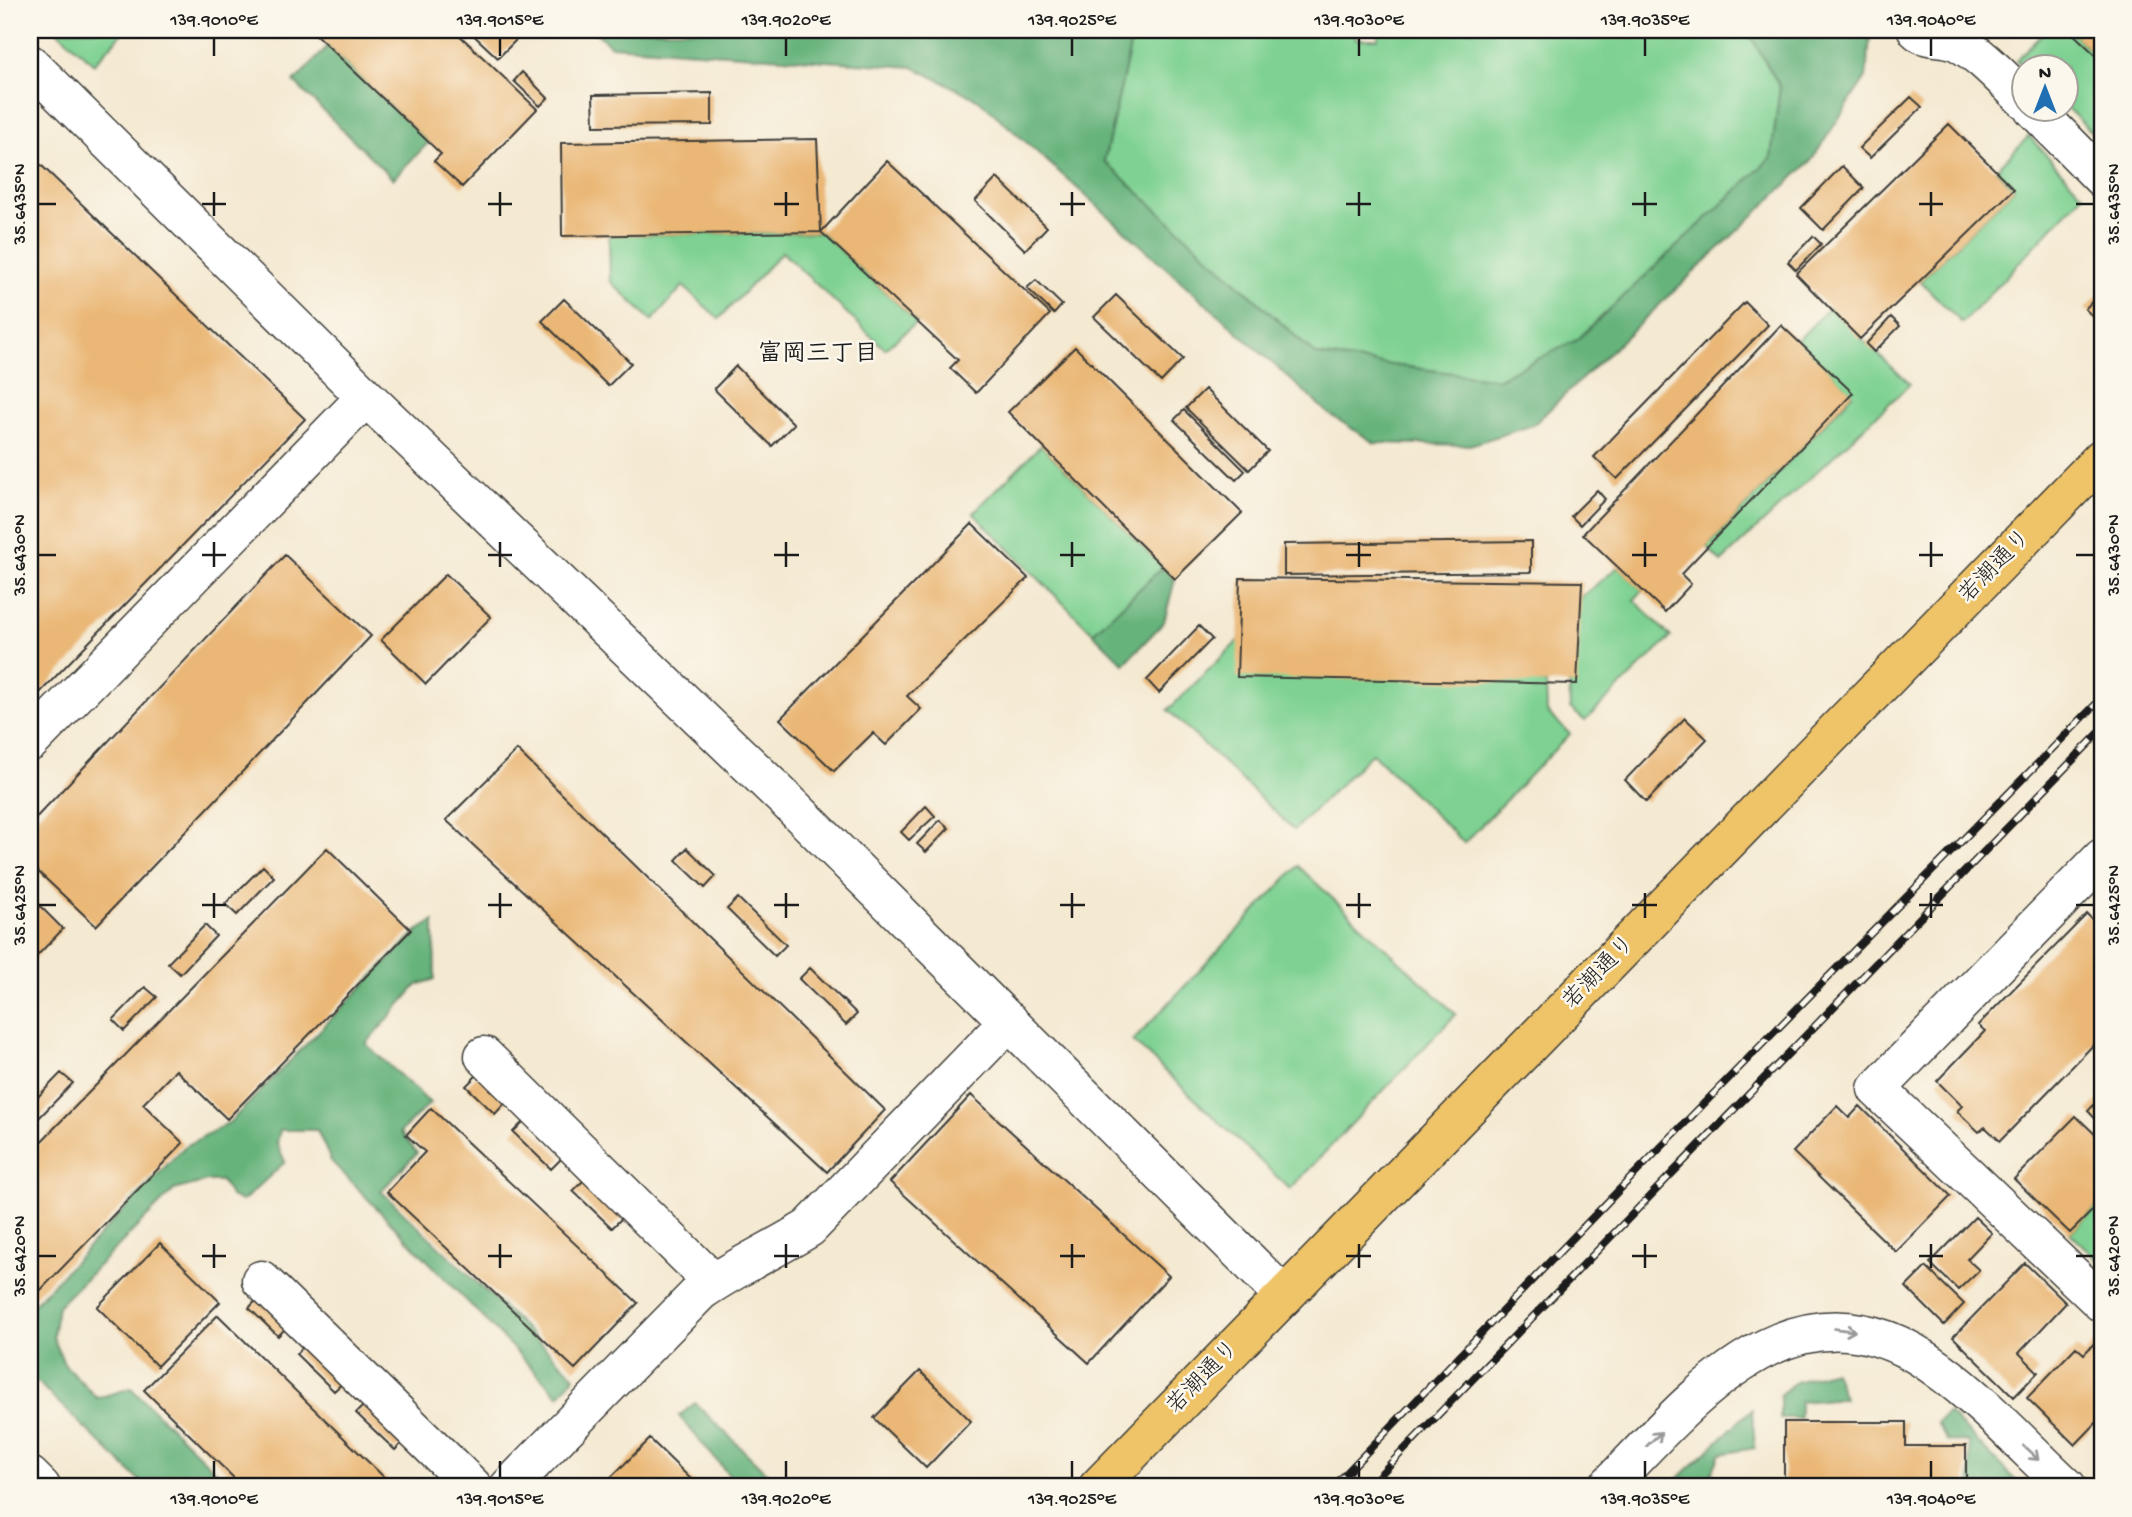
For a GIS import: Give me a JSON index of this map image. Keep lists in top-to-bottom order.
{
  "streets": {
    "main road": ["若潮通り"]
  },
  "districts": ["富岡三丁目"],
  "north": "top",
  "coordinates": [
    "139.9010°E",
    "139.9015°E",
    "139.9020°E",
    "139.9025°E",
    "139.9030°E",
    "139.9035°E",
    "139.9040°E",
    "35.6435°N",
    "35.6430°N",
    "35.6425°N",
    "35.6420°N"
  ]
}
